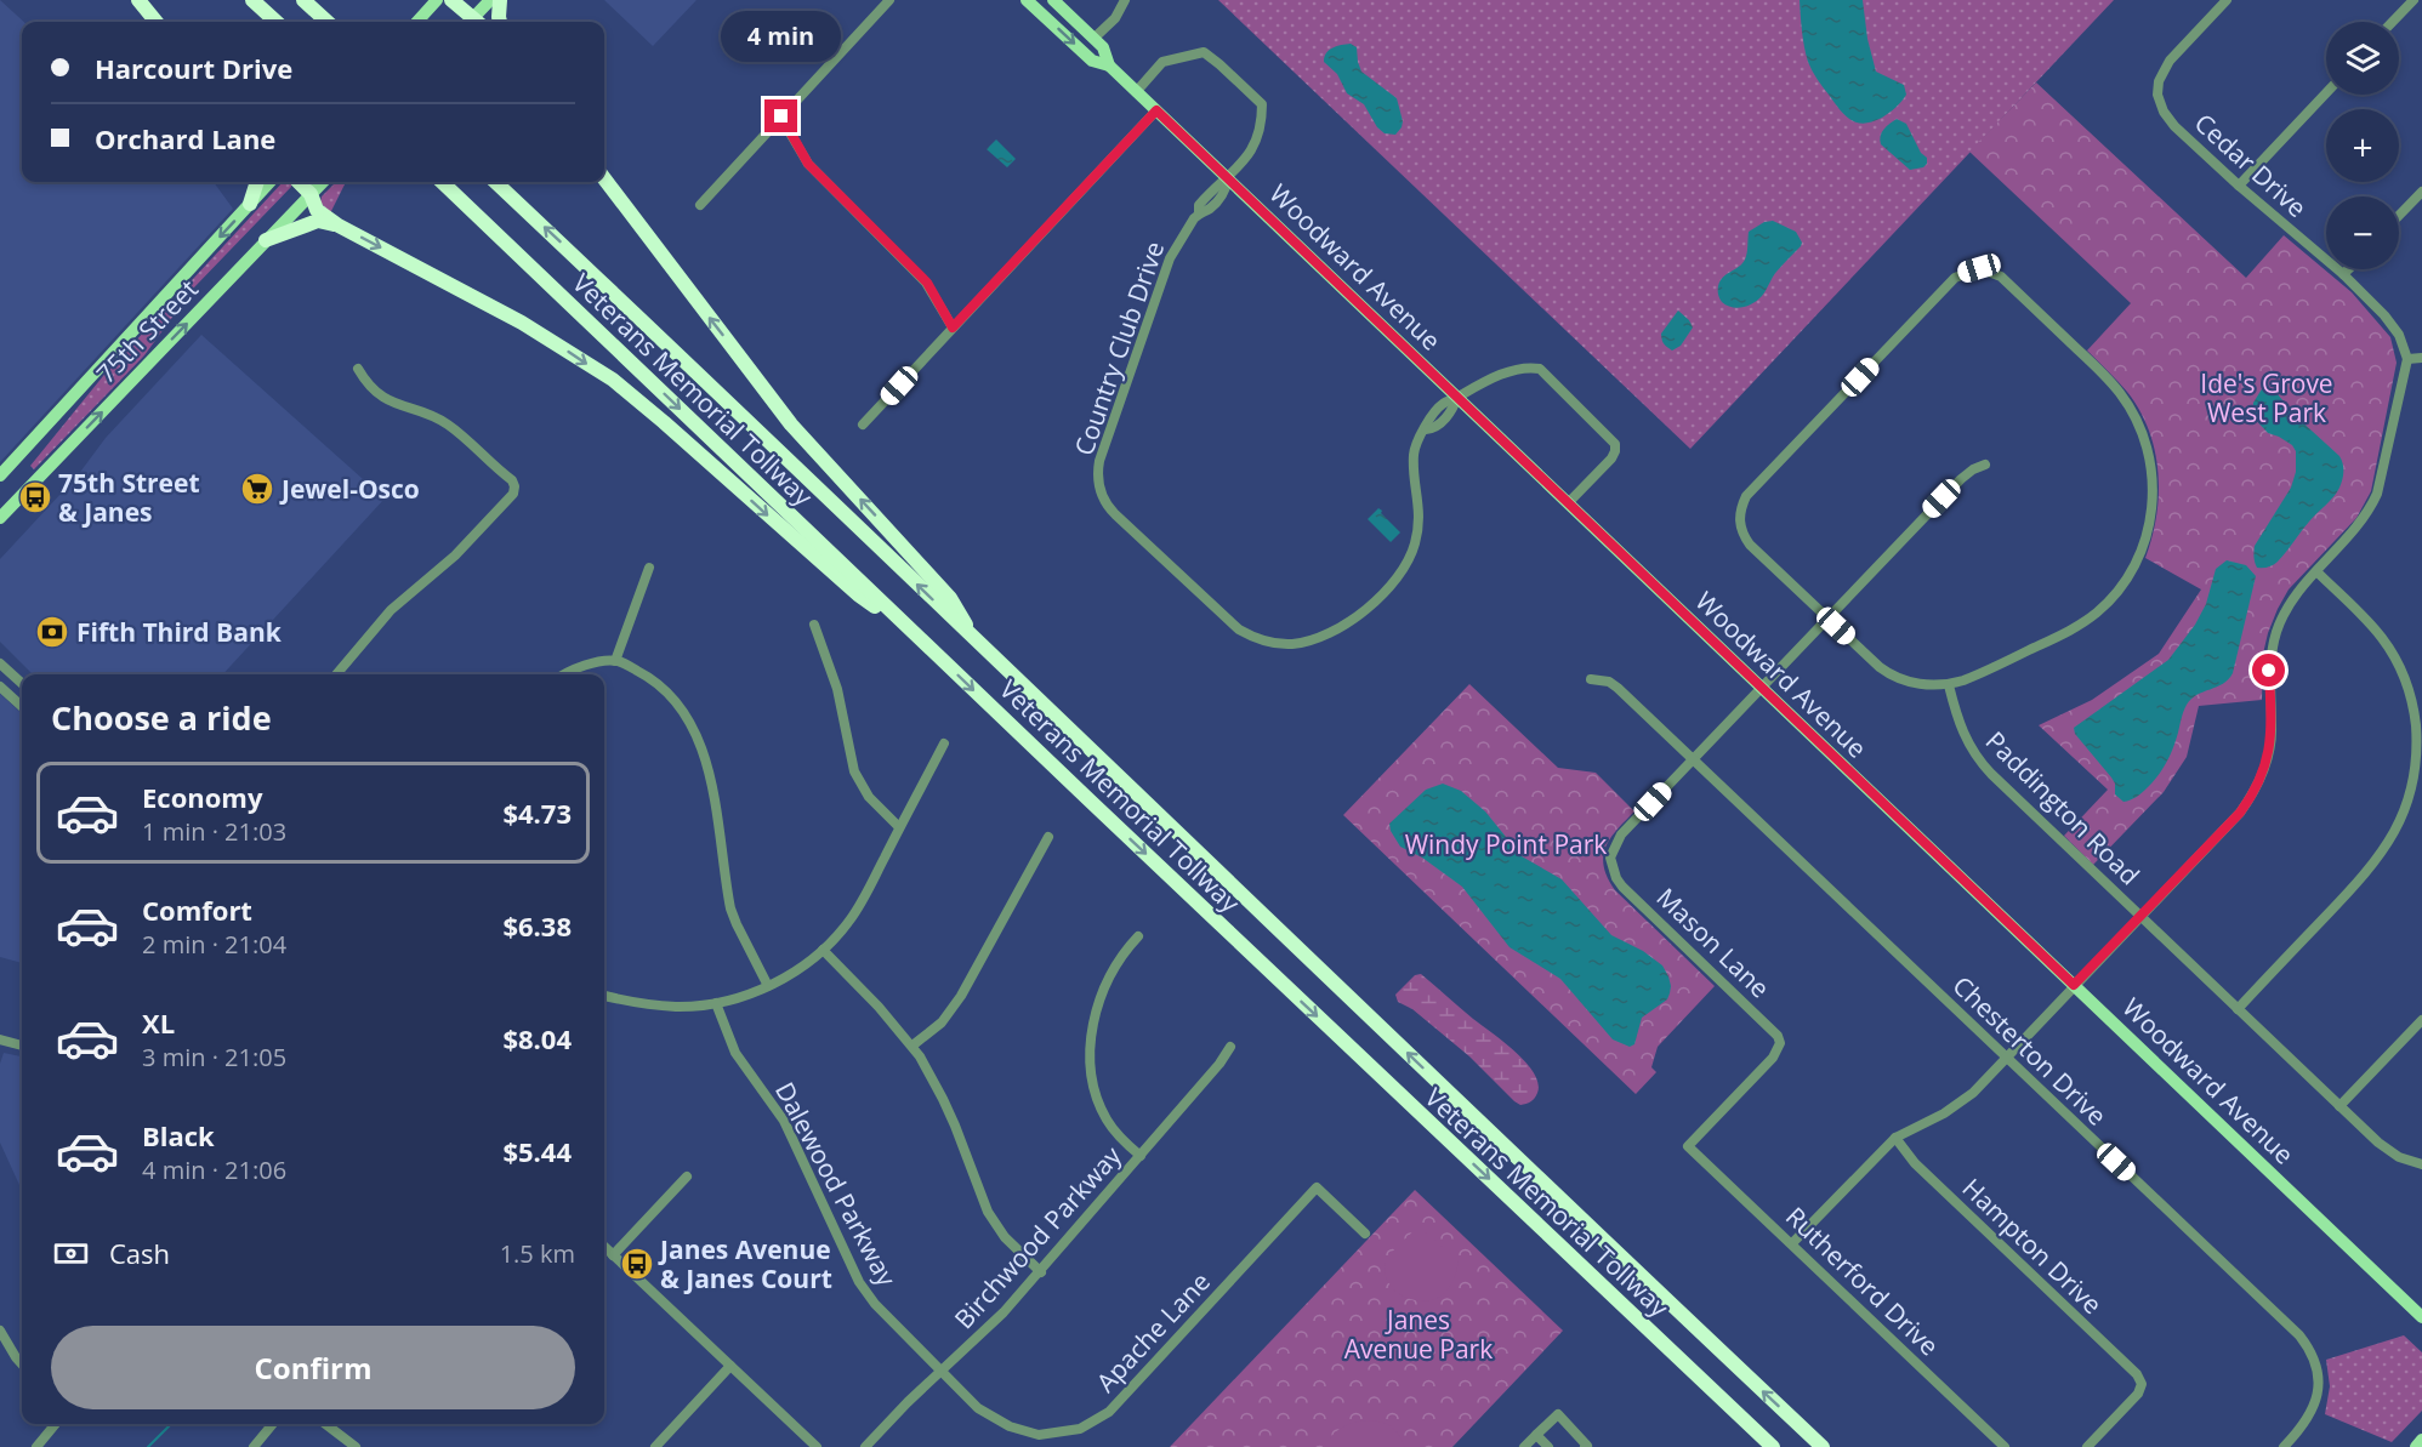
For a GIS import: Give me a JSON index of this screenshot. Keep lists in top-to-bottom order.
{
  "streets": {
    "highway": ["Veterans Memorial Tollway"],
    "main road": ["Woodward Avenue", "75th Street"],
    "street": [
      "Cedar Drive",
      "Country Club Drive",
      "Paddington Road",
      "Mason Lane",
      "Chesterton Drive",
      "Dalewood Parkway",
      "Birchwood Parkway",
      "Hampton Drive",
      "Rutherford Drive",
      "Apache Lane"
    ]
  },
  "crossings": [
    ["Woodward Avenue", "Country Club Drive"],
    ["Mason Lane", "Chesterton Drive"],
    ["Mason Lane", "Rutherford Drive"],
    ["Dalewood Parkway", "Birchwood Parkway"],
    ["Dalewood Parkway", "Apache Lane"],
    ["Birchwood Parkway", "Apache Lane"]
  ],
  "parks": ["Ide's Grove West Park", "Windy Point Park", "Janes Avenue Park"],
  "places": {
    "supermarket": ["Jewel-Osco"],
    "bus stop": ["75th Street & Janes", "Janes Avenue & Janes Court"],
    "bank": ["Fifth Third Bank"]
  },
  "page": {
    "bubble": "4 min",
    "map_buttons": ["+", "−"],
    "banner": ["Harcourt Drive", "Orchard Lane"],
    "heading": "Choose a ride",
    "list": [
      {
        "name": "Economy",
        "note": "1 min · 21:03",
        "value": "$4.73"
      },
      {
        "name": "Comfort",
        "note": "2 min · 21:04",
        "value": "$6.38"
      },
      {
        "name": "XL",
        "note": "3 min · 21:05",
        "value": "$8.04"
      },
      {
        "name": "Black",
        "note": "4 min · 21:06",
        "value": "$5.44"
      }
    ],
    "pay": ["Cash", "1.5 km"],
    "buttons": "Confirm"
  }
}
